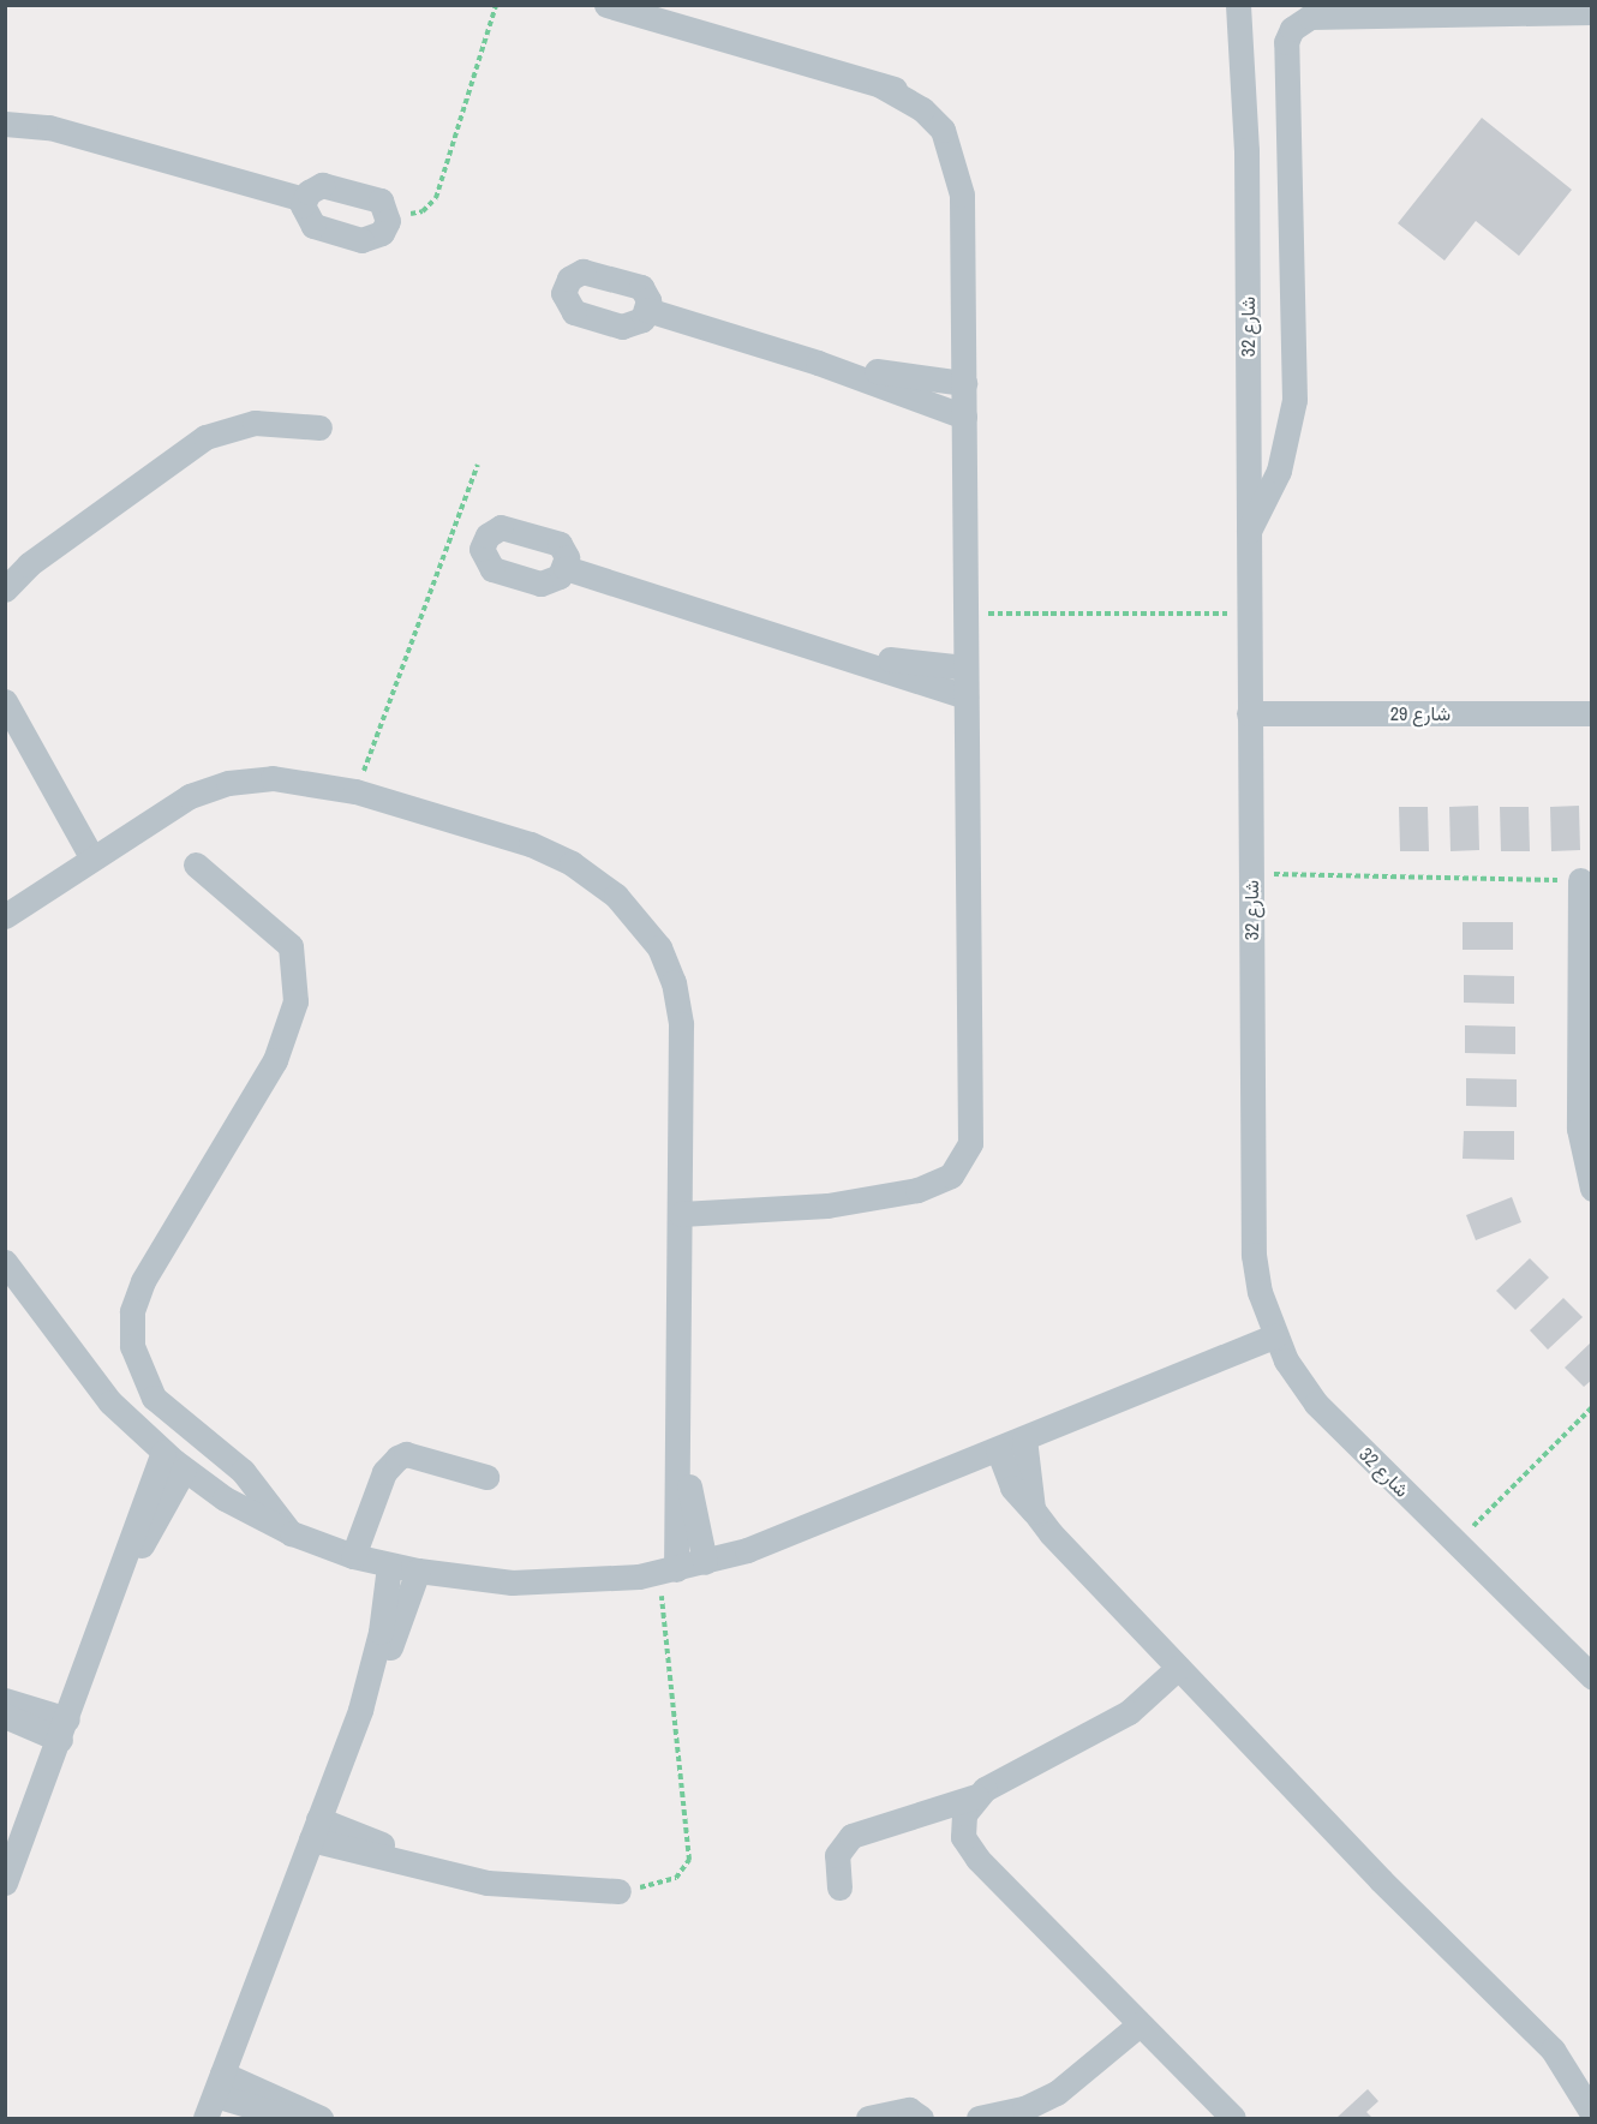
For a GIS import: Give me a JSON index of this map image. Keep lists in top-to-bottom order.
{
  "streets": {
    "street": ["شارع 32", "شارع 29"]
  },
  "crossings": [
    ["شارع 32", "شارع 29"]
  ]
}
